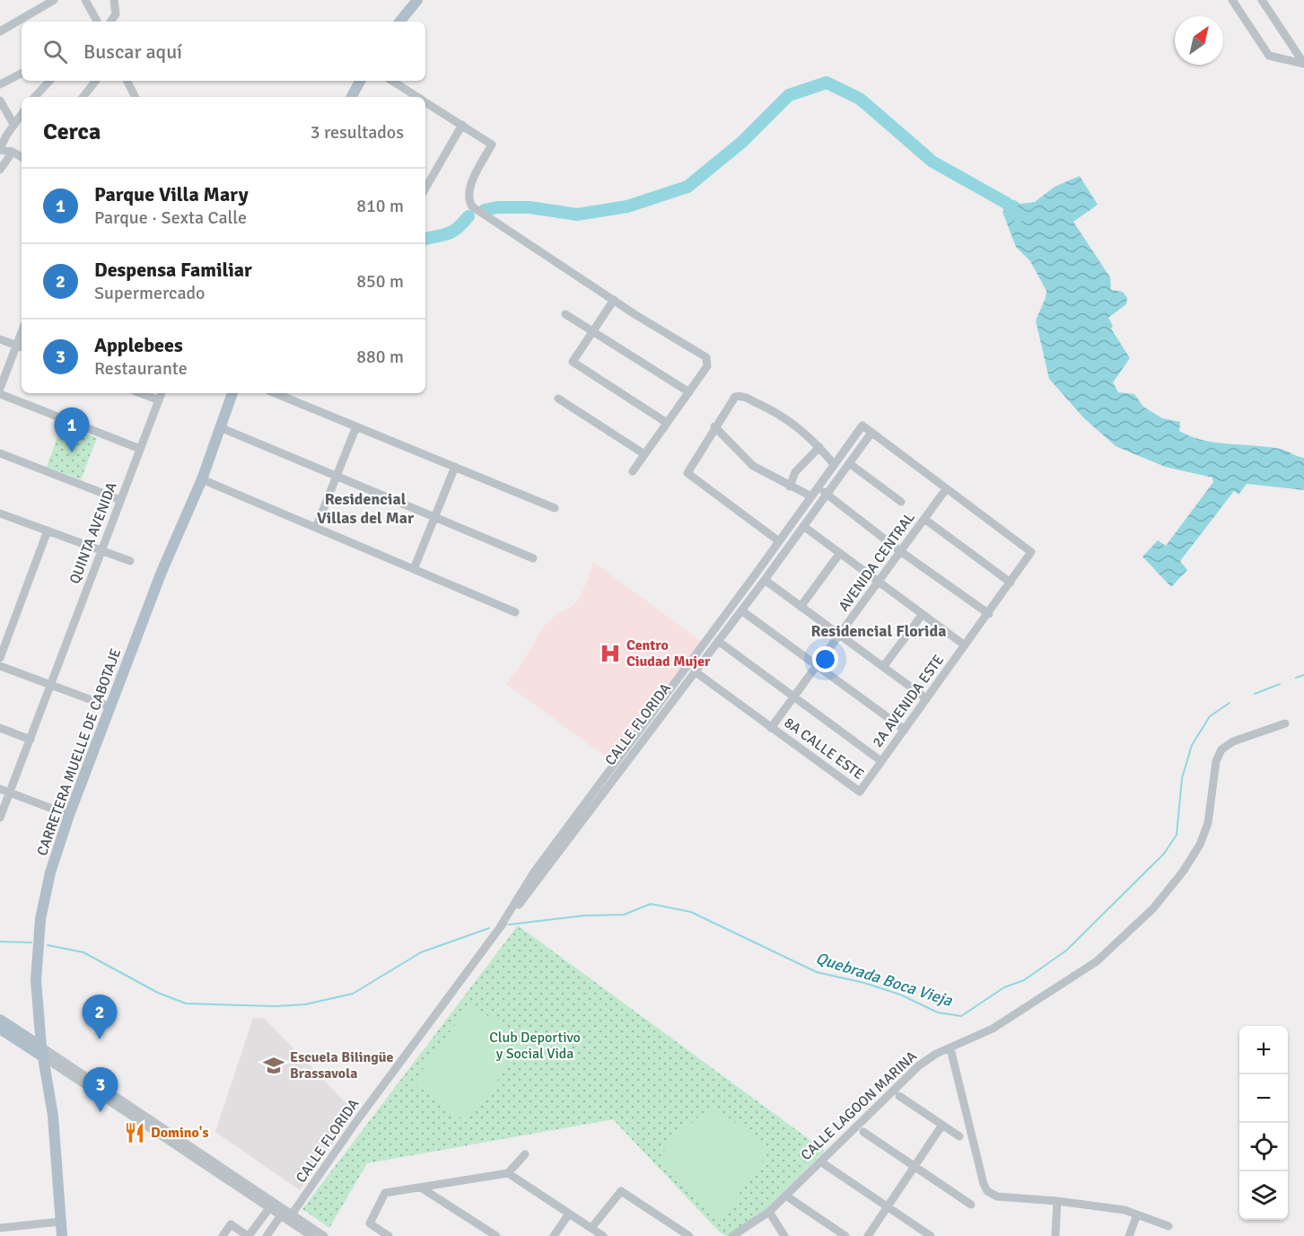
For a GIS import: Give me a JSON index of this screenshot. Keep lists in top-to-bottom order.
{
  "streets": {
    "main road": ["CARRETERA MUELLE DE CABOTAJE"],
    "street": [
      "QUINTA AVENIDA",
      "AVENIDA CENTRAL",
      "2A AVENIDA ESTE",
      "CALLE FLORIDA",
      "8A CALLE ESTE",
      "CALLE LAGOON MARINA"
    ]
  },
  "crossings": [
    ["AVENIDA CENTRAL", "2A AVENIDA ESTE"],
    ["AVENIDA CENTRAL", "8A CALLE ESTE"],
    ["2A AVENIDA ESTE", "8A CALLE ESTE"],
    ["CALLE FLORIDA", "8A CALLE ESTE"]
  ],
  "districts": ["Residencial Villas del Mar", "Residencial Florida"],
  "water": ["Quebrada Boca Vieja"],
  "parks": ["Club Deportivo y Social Vida"],
  "places": {
    "hospital": ["Centro Ciudad Mujer"],
    "school or university": ["Escuela Bilingüe Brassavola"],
    "restaurant": ["Domino's"]
  },
  "north": "top right",
  "page": {
    "search": "Buscar aquí",
    "heading": ["Cerca", "3 resultados"],
    "list": [
      {
        "mark": "1",
        "name": "Parque Villa Mary",
        "note": "Parque · Sexta Calle",
        "value": "810 m"
      },
      {
        "mark": "2",
        "name": "Despensa Familiar",
        "note": "Supermercado",
        "value": "850 m"
      },
      {
        "mark": "3",
        "name": "Applebees",
        "note": "Restaurante",
        "value": "880 m"
      }
    ],
    "pins": ["1", "2", "3"],
    "map_buttons": ["+", "−"]
  }
}
